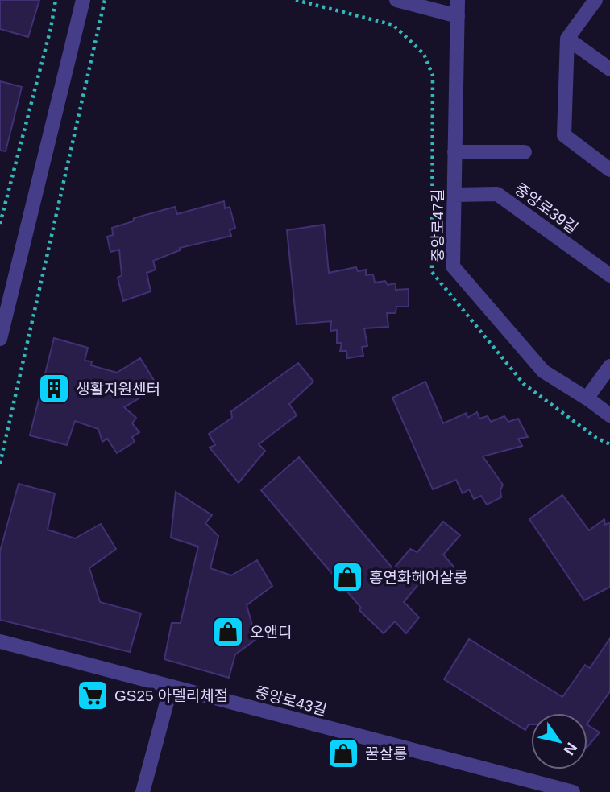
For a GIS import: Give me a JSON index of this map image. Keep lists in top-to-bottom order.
{
  "streets": {
    "street": ["중앙로39길", "중앙로47길", "중앙로43길"]
  },
  "crossings": [
    ["중앙로39길", "중앙로47길"]
  ],
  "places": {
    "building": ["생활지원센터"],
    "shop": ["홍연화헤어살롱", "오앤디", "꿀살롱"],
    "supermarket": ["GS25 아델리체점"]
  },
  "north": "bottom right"
}
